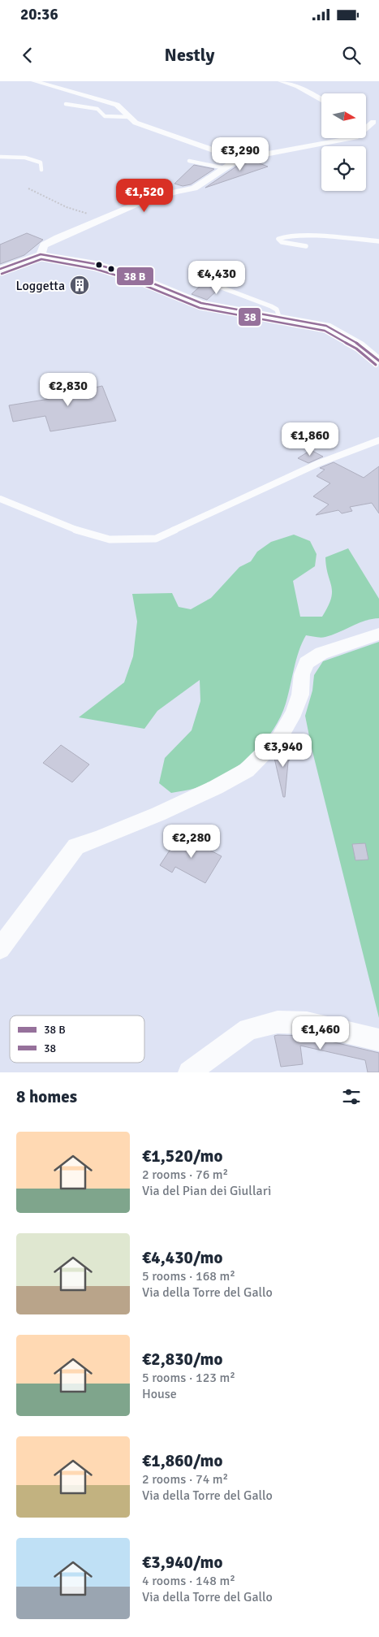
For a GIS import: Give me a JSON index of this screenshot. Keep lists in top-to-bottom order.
{
  "places": {
    "building": ["Loggetta"]
  },
  "lines": ["transit line 38"],
  "legend": ["38 B", "38"],
  "north": "right",
  "page": {
    "status": "20:36",
    "header": "Nestly",
    "price": [
      "€3,290",
      "€1,520",
      "€4,430",
      "€2,830",
      "€1,860",
      "€3,940",
      "€2,280",
      "€1,460"
    ],
    "heading": "8 homes",
    "list": [
      {
        "name": "€1,520/mo",
        "note": "2 rooms · 76 m² · Via del Pian dei Giullari"
      },
      {
        "name": "€4,430/mo",
        "note": "5 rooms · 168 m² · Via della Torre del Gallo"
      },
      {
        "name": "€2,830/mo",
        "note": "5 rooms · 123 m² · House"
      },
      {
        "name": "€1,860/mo",
        "note": "2 rooms · 74 m² · Via della Torre del Gallo"
      },
      {
        "name": "€3,940/mo",
        "note": "4 rooms · 148 m² · Via della Torre del Gallo"
      }
    ]
  }
}
